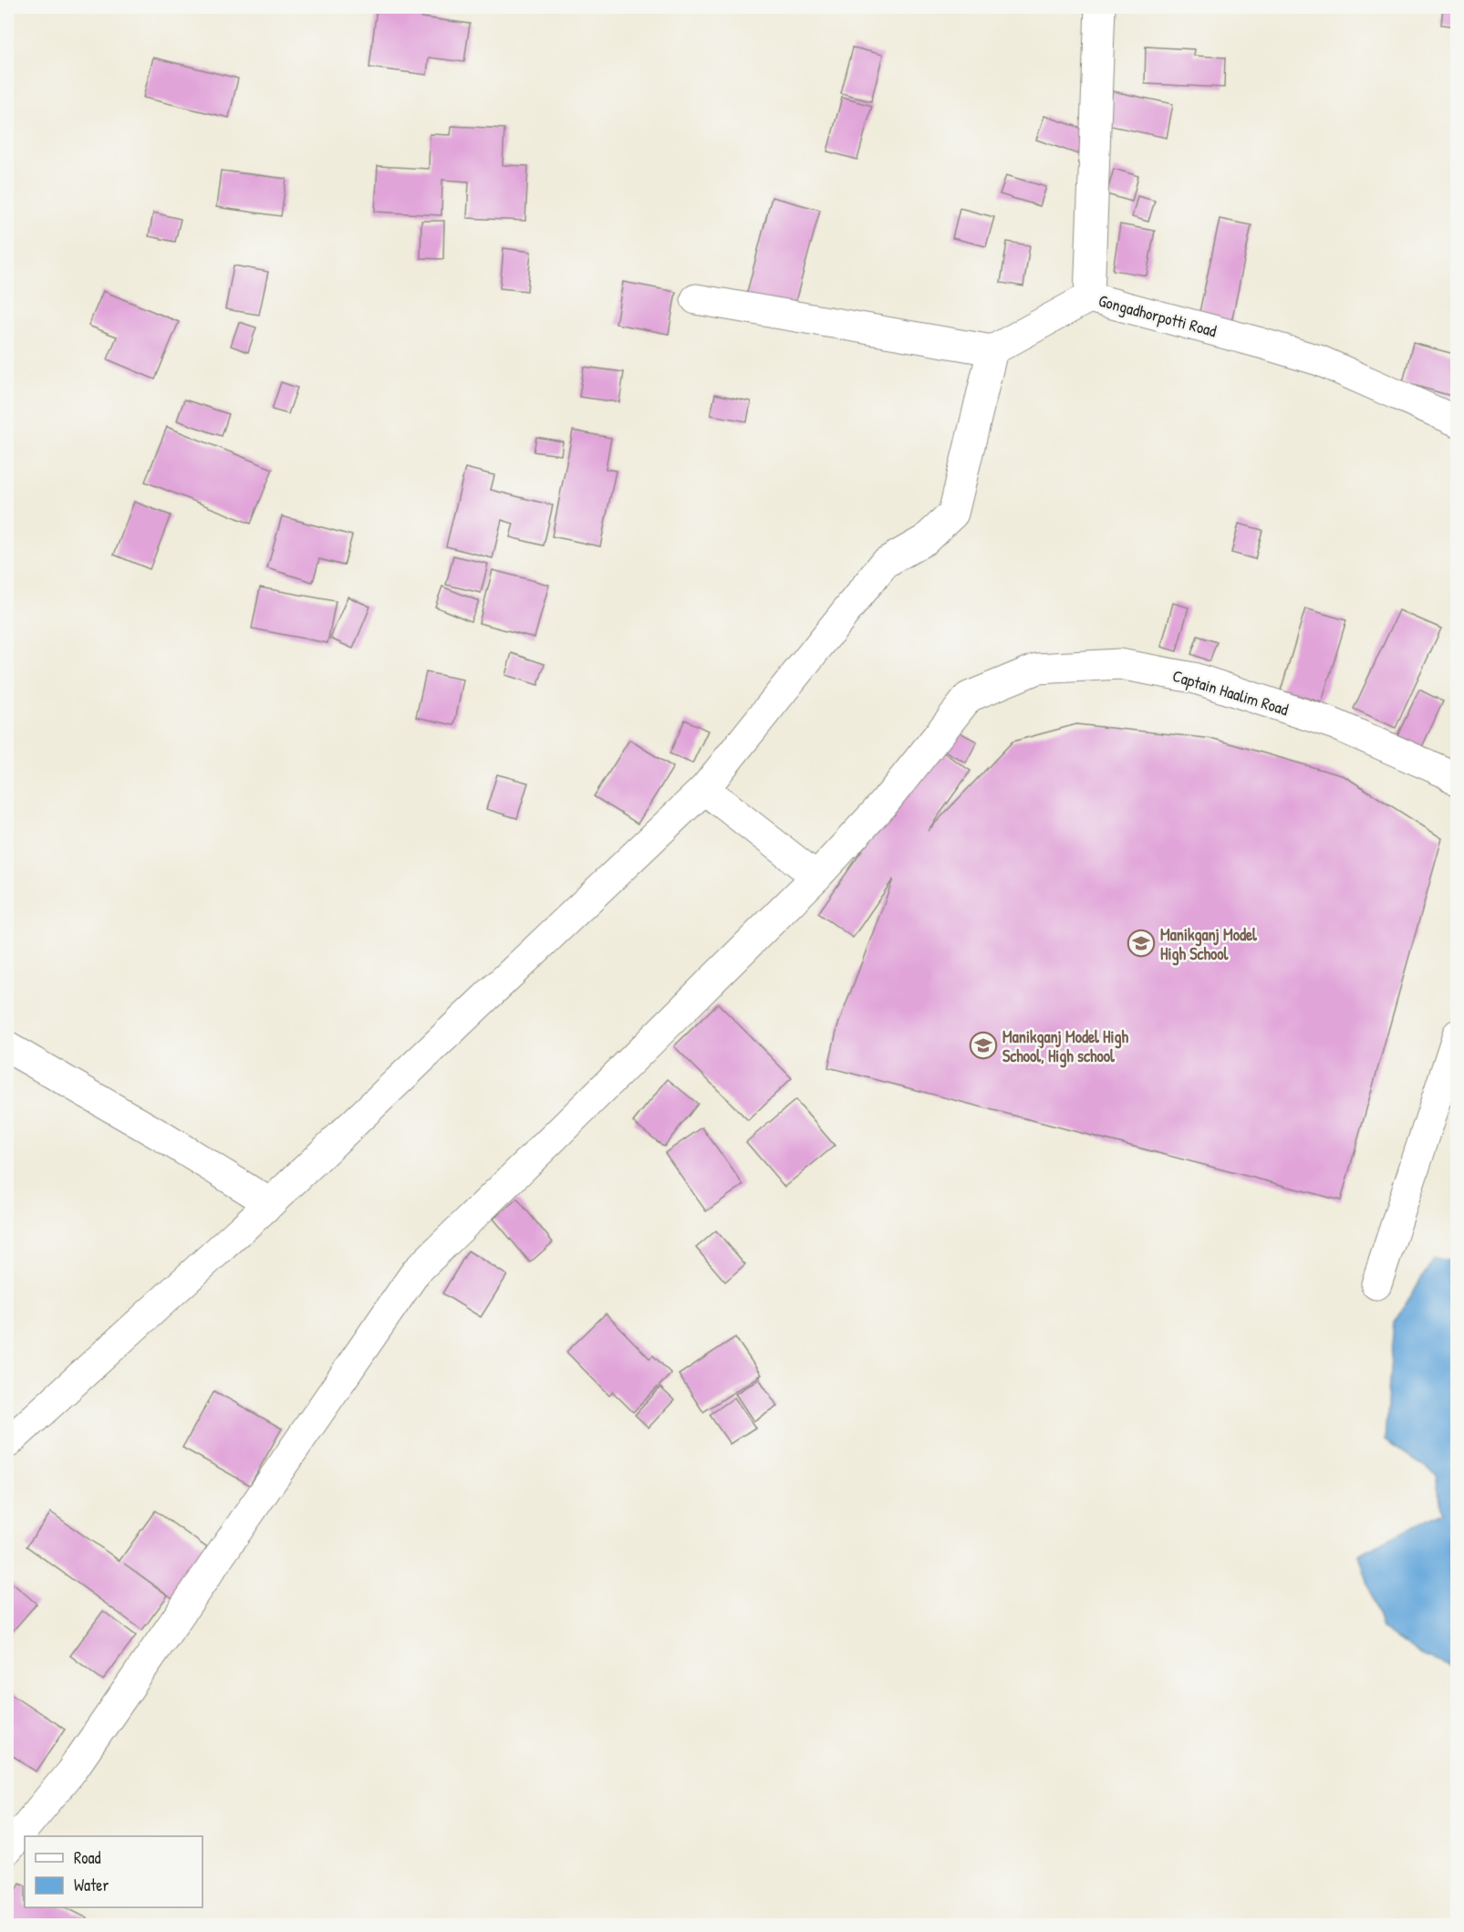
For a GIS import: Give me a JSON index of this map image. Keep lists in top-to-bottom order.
{
  "streets": {
    "street": ["Gongadhorpotti Road", "Captain Haalim Road"]
  },
  "places": {
    "school or university": ["Manikganj Model High School", "Manikganj Model High School, High school"]
  },
  "legend": ["Road", "Water"]
}
